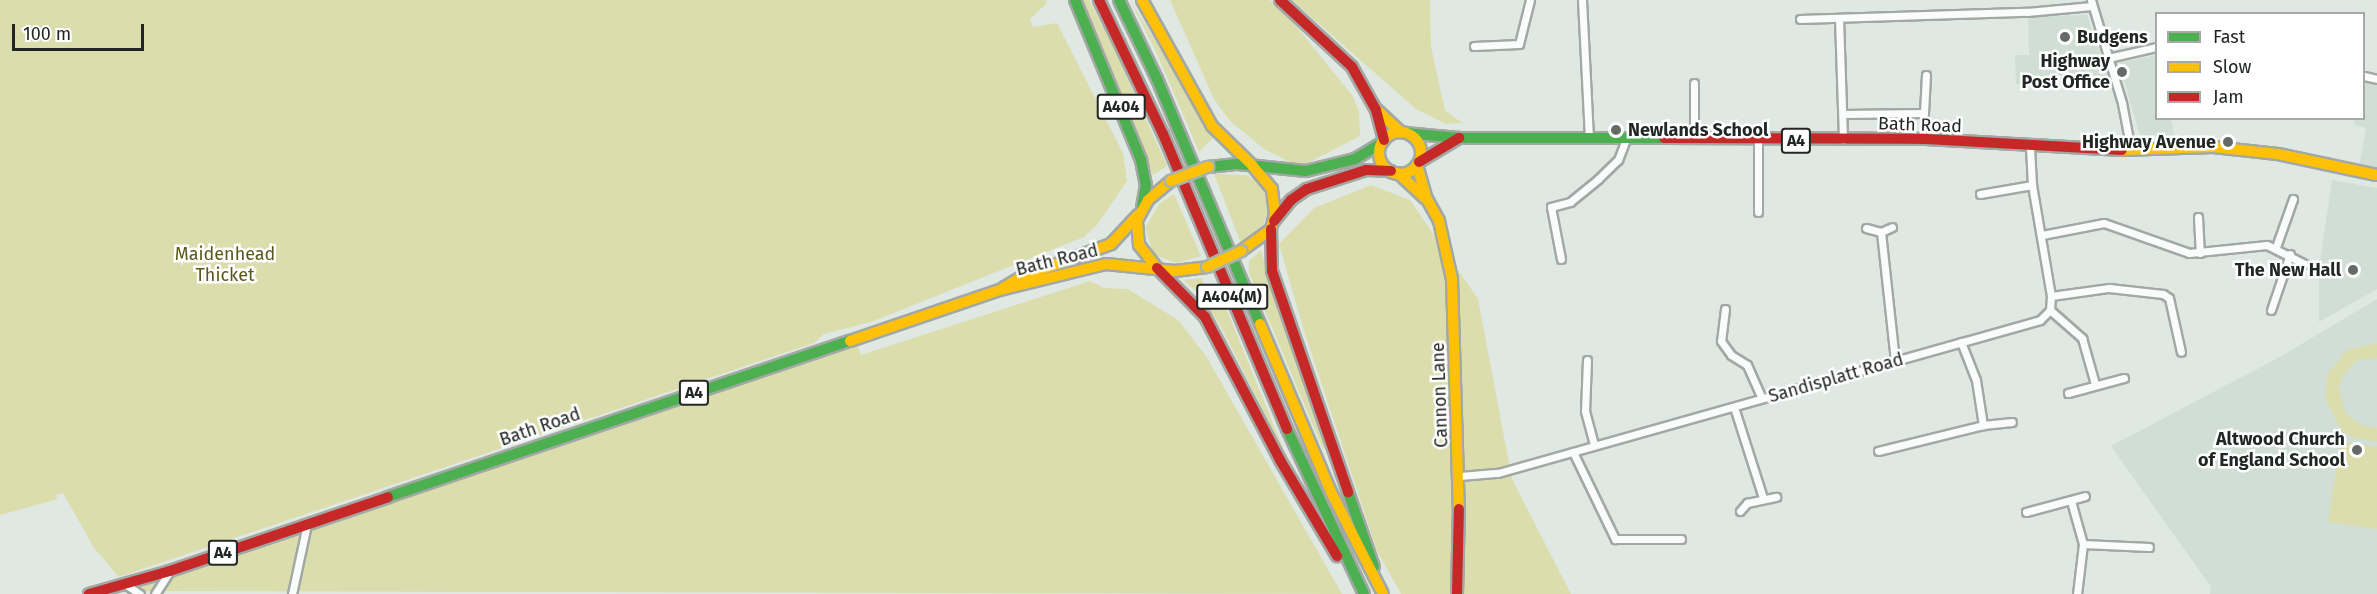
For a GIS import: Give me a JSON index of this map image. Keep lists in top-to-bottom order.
{
  "streets": {
    "main road": [
      "A404",
      "Bath Road",
      "A4",
      "A404(M)",
      "Cannon Lane"
    ],
    "street": ["Sandisplatt Road"]
  },
  "crossings": [
    ["A404", "Bath Road"],
    ["A404", "A404(M)"],
    ["Bath Road", "A404(M)"],
    ["Bath Road", "Cannon Lane"],
    ["Sandisplatt Road", "Cannon Lane"]
  ],
  "parks": ["Maidenhead Thicket"],
  "places": [
    "Budgens",
    "Highway Post Office",
    "Newlands School",
    "Highway Avenue",
    "The New Hall",
    "Altwood Church of England School"
  ],
  "legend": ["Fast", "Slow", "Jam"],
  "scale_bar": "100 m"
}
